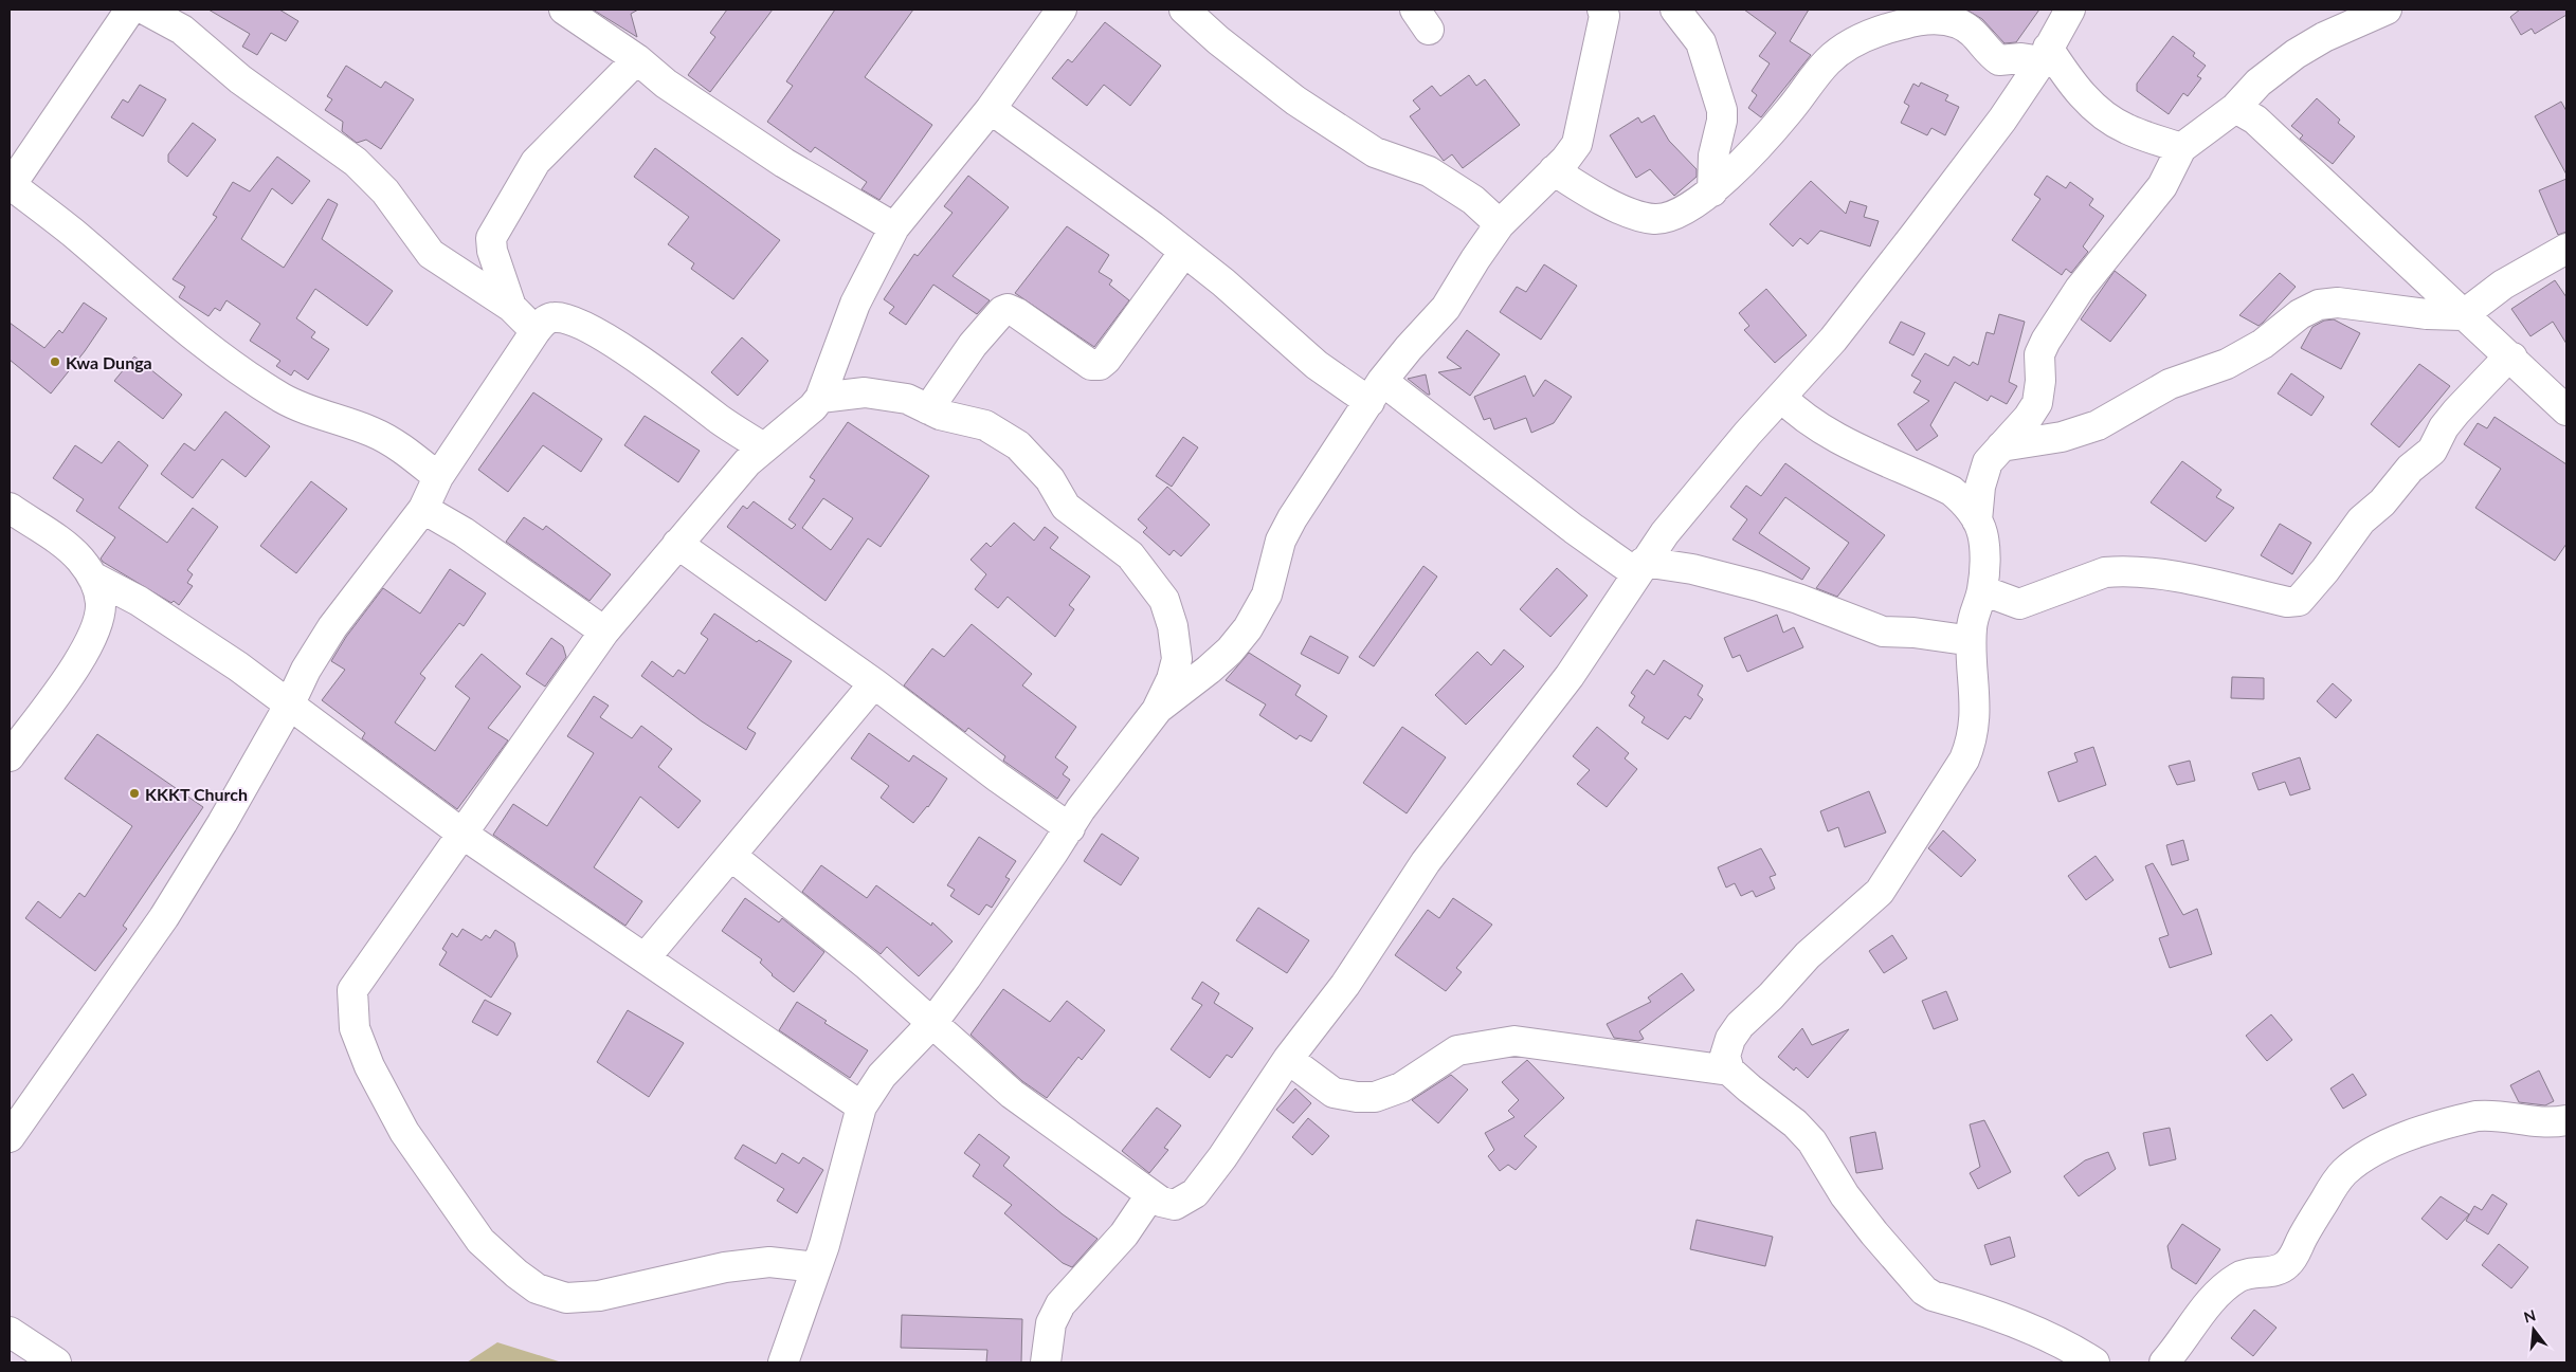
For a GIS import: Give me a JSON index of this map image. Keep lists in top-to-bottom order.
{
  "places": ["Kwa Dunga", "KKKT Church"],
  "north": "top"
}
